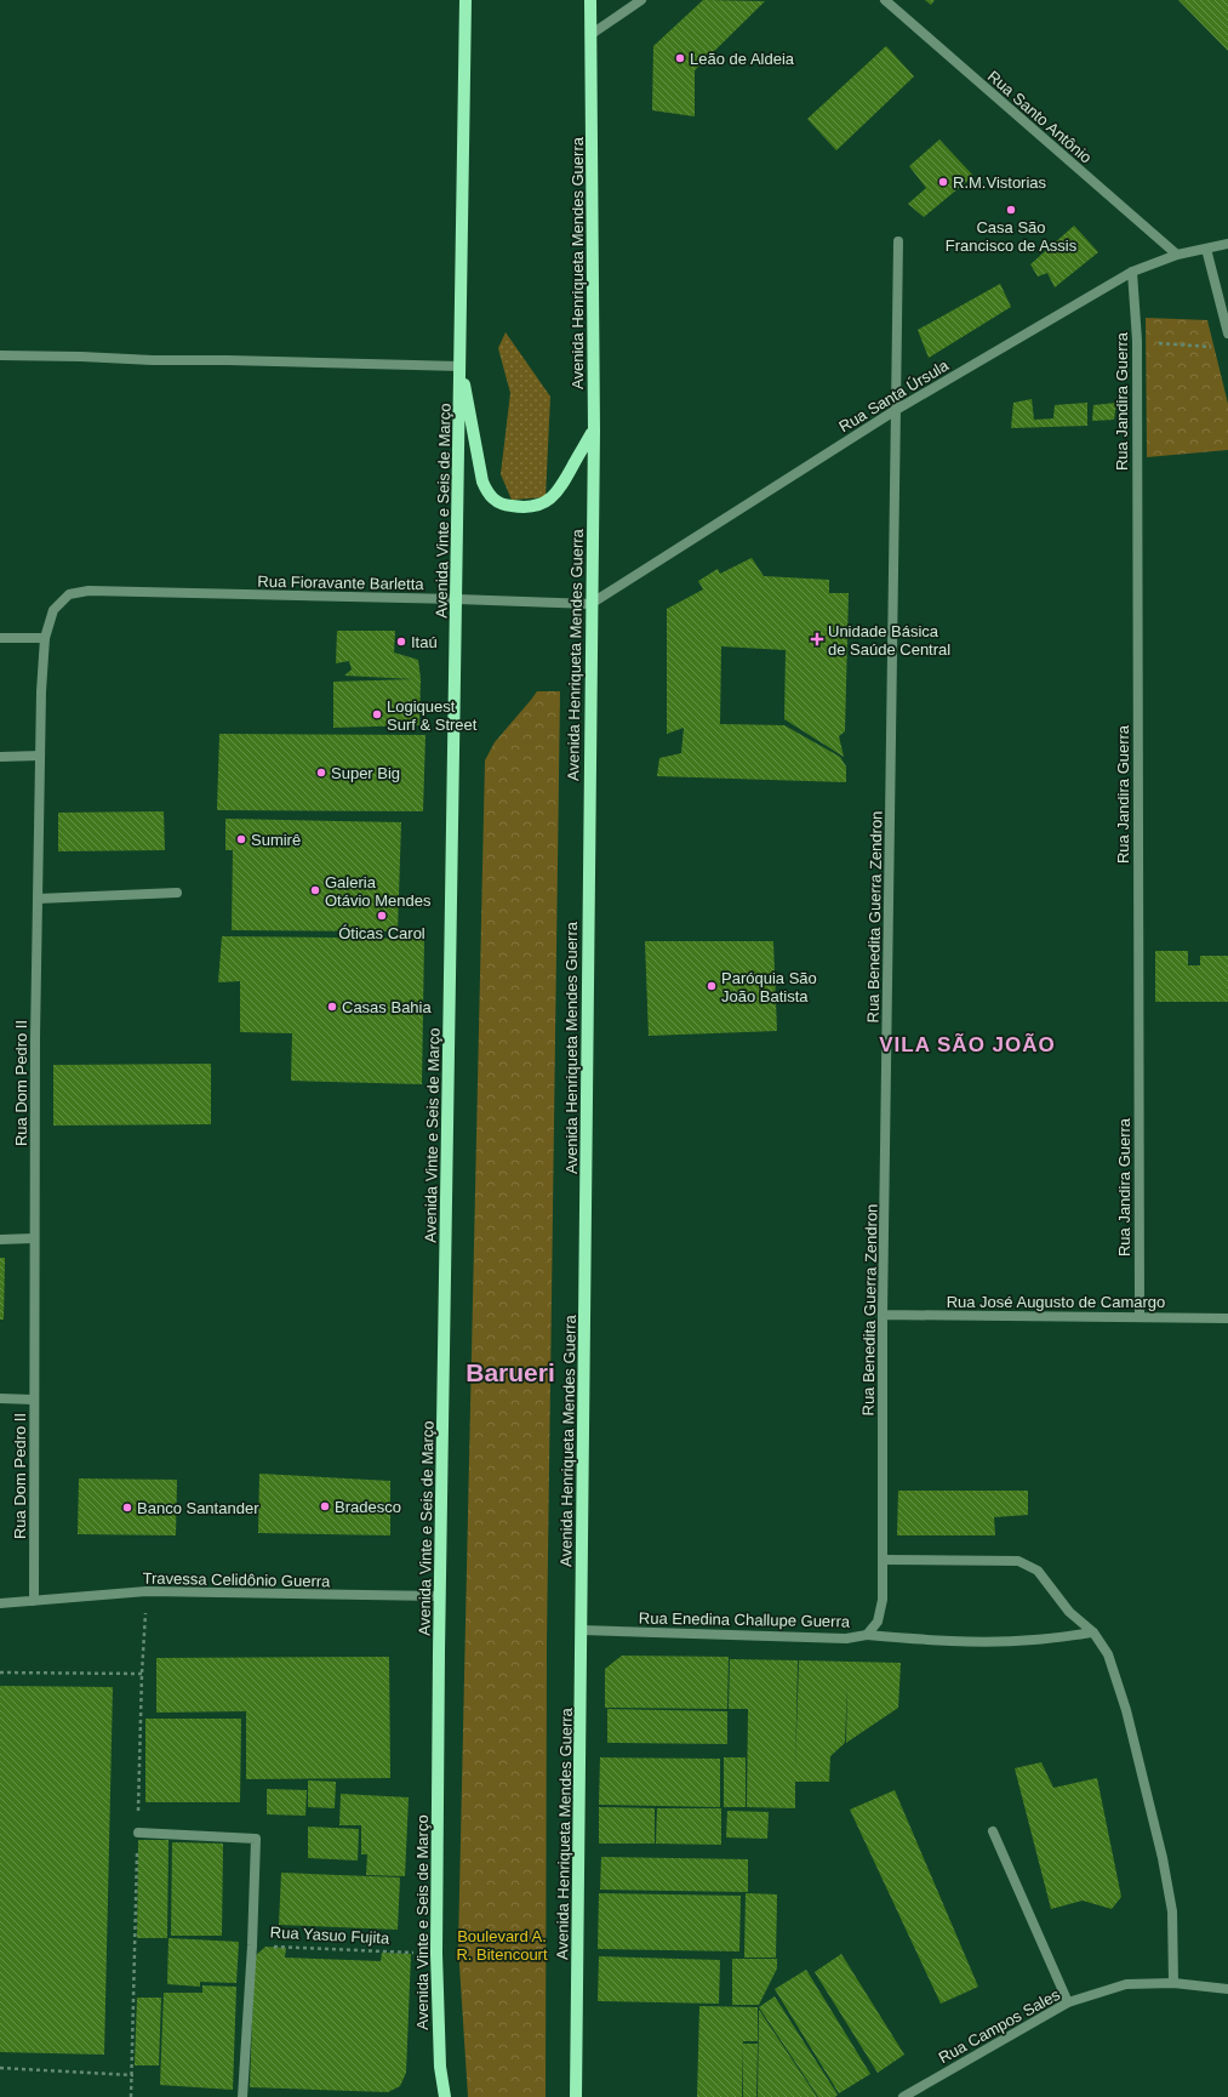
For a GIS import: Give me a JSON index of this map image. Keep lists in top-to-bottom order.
{
  "streets": {
    "main road": ["Avenida Henriqueta Mendes Guerra", "Avenida Vinte e Seis de Março"],
    "street": [
      "Rua Santo Antônio",
      "Rua Santa Úrsula",
      "Rua Jandira Guerra",
      "Rua Fioravante Barletta",
      "Rua Benedita Guerra Zendron",
      "Rua Dom Pedro II",
      "Rua José Augusto de Camargo",
      "Travessa Celidônio Guerra",
      "Rua Enedina Challupe Guerra",
      "Rua Yasuo Fujita",
      "Rua Campos Sales"
    ]
  },
  "crossings": [
    ["Rua Santo Antônio", "Rua Santa Úrsula"],
    ["Avenida Henriqueta Mendes Guerra", "Rua Santa Úrsula"],
    ["Avenida Henriqueta Mendes Guerra", "Rua Fioravante Barletta"],
    ["Avenida Henriqueta Mendes Guerra", "Rua Enedina Challupe Guerra"],
    ["Rua Santa Úrsula", "Rua Jandira Guerra"],
    ["Rua Santa Úrsula", "Rua Fioravante Barletta"],
    ["Rua Santa Úrsula", "Rua Benedita Guerra Zendron"],
    ["Rua Jandira Guerra", "Rua José Augusto de Camargo"],
    ["Avenida Vinte e Seis de Março", "Rua Fioravante Barletta"],
    ["Avenida Vinte e Seis de Março", "Travessa Celidônio Guerra"],
    ["Avenida Vinte e Seis de Março", "Rua Yasuo Fujita"],
    ["Rua Fioravante Barletta", "Rua Dom Pedro II"],
    ["Rua Benedita Guerra Zendron", "Rua José Augusto de Camargo"],
    ["Rua Benedita Guerra Zendron", "Rua Enedina Challupe Guerra"],
    ["Rua Dom Pedro II", "Travessa Celidônio Guerra"]
  ],
  "districts": ["VILA SÃO JOÃO", "Barueri"],
  "parks": ["Boulevard A. R. Bitencourt"],
  "places": {
    "other": [
      "Leão de Aldeia",
      "R.M.Vistorias",
      "Casa São Francisco de Assis",
      "Itaú",
      "Logiquest Surf & Street",
      "Super Big",
      "Sumirê",
      "Galeria Otávio Mendes",
      "Óticas Carol",
      "Paróquia São João Batista",
      "Casas Bahia",
      "Bradesco",
      "Banco Santander"
    ],
    "health": ["Unidade Básica de Saúde Central"]
  }
}
